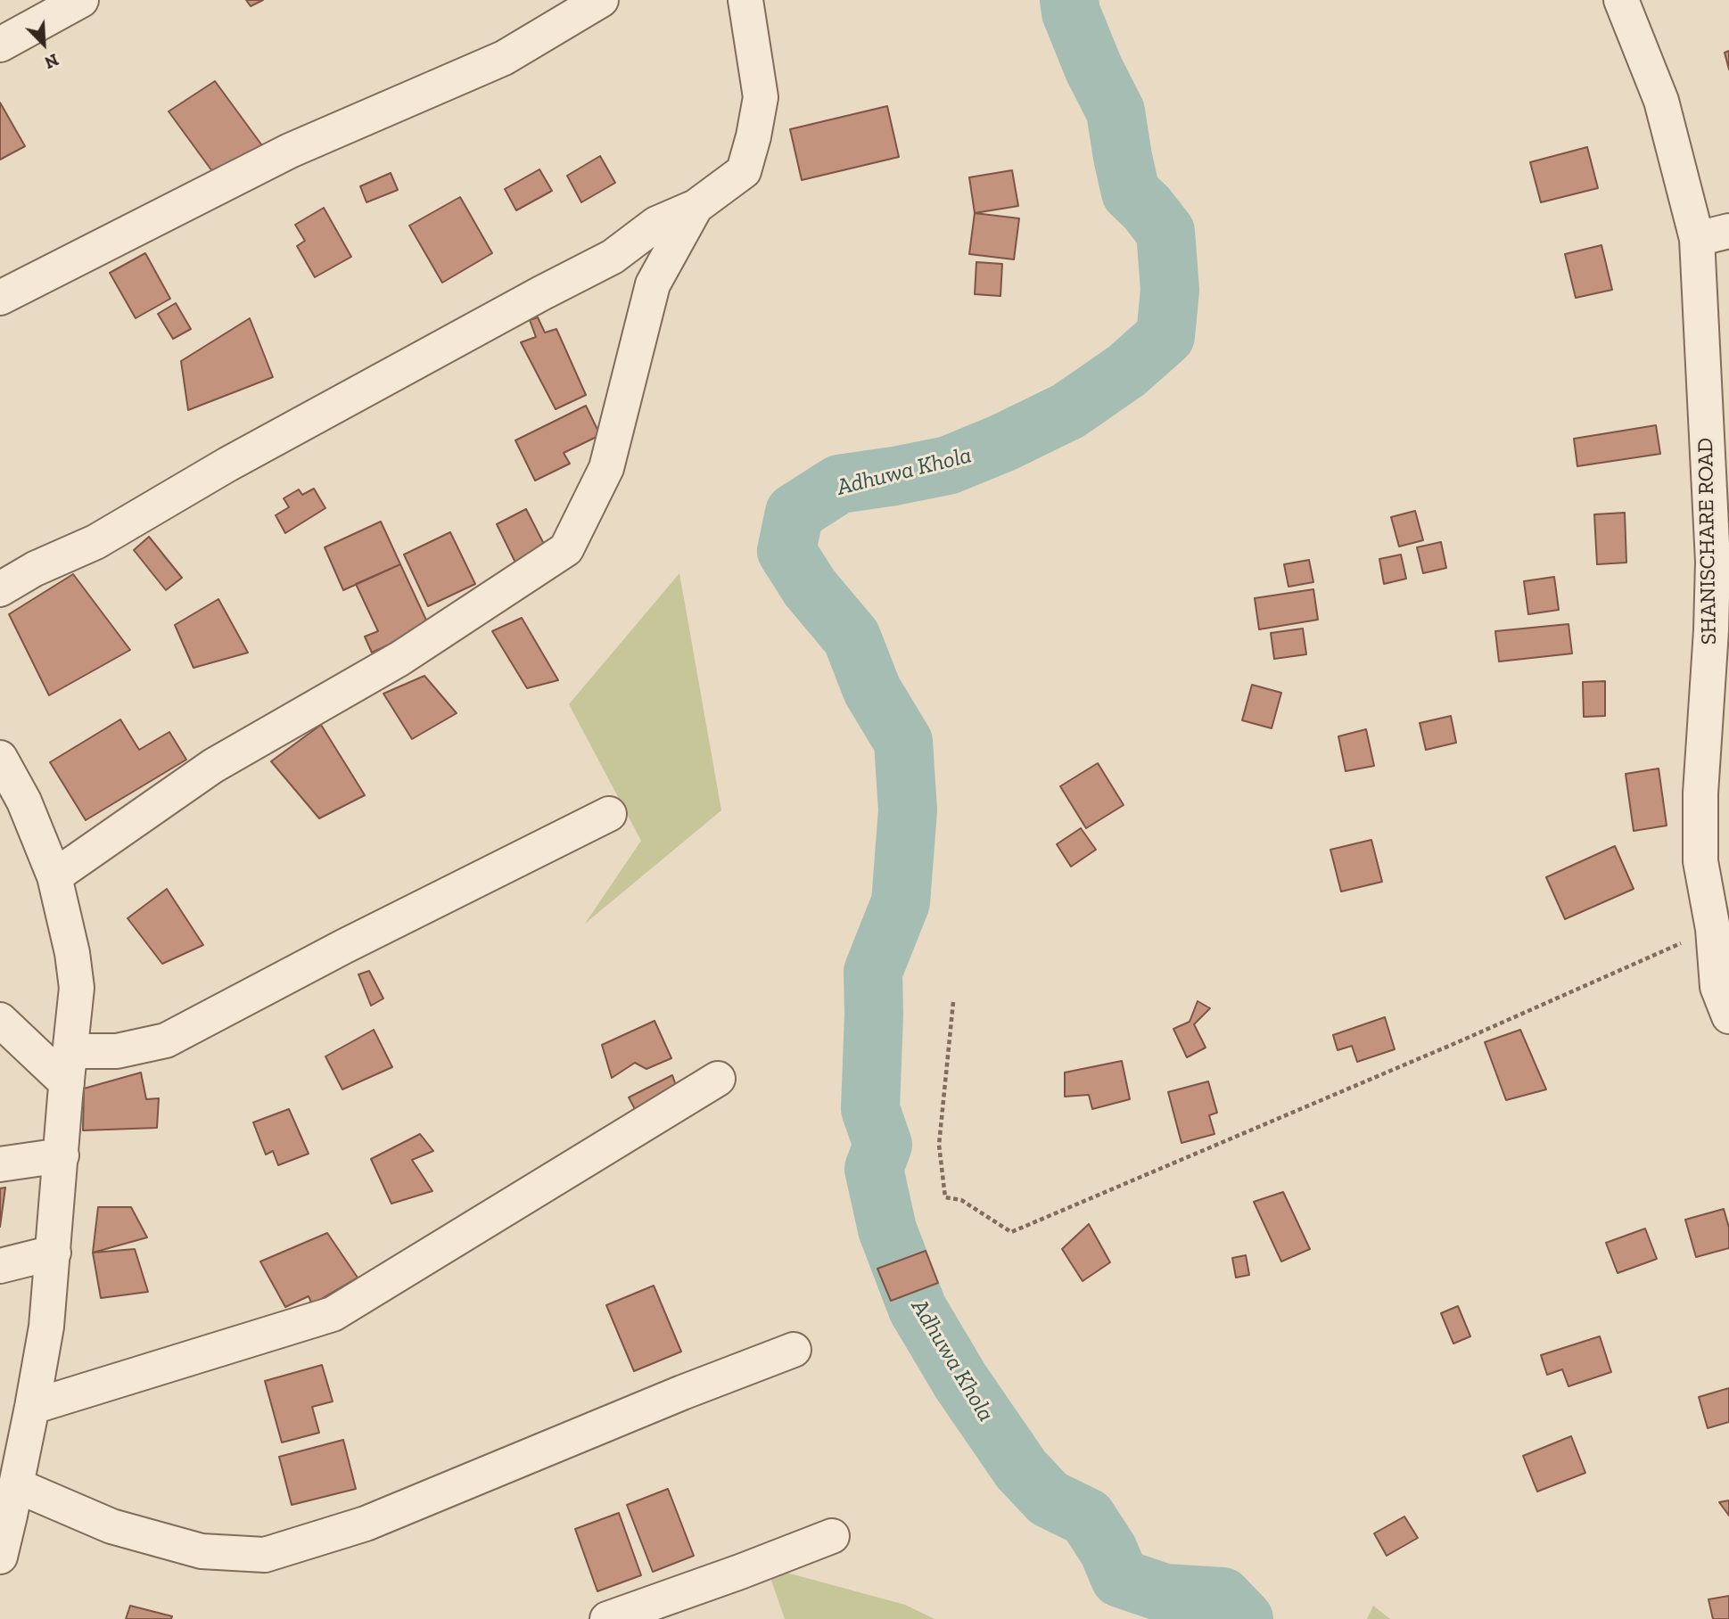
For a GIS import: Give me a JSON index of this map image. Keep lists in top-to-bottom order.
{
  "streets": {
    "street": ["SHANISCHARE ROAD"]
  },
  "water": ["Adhuwa Khola"],
  "north": "bottom right"
}
